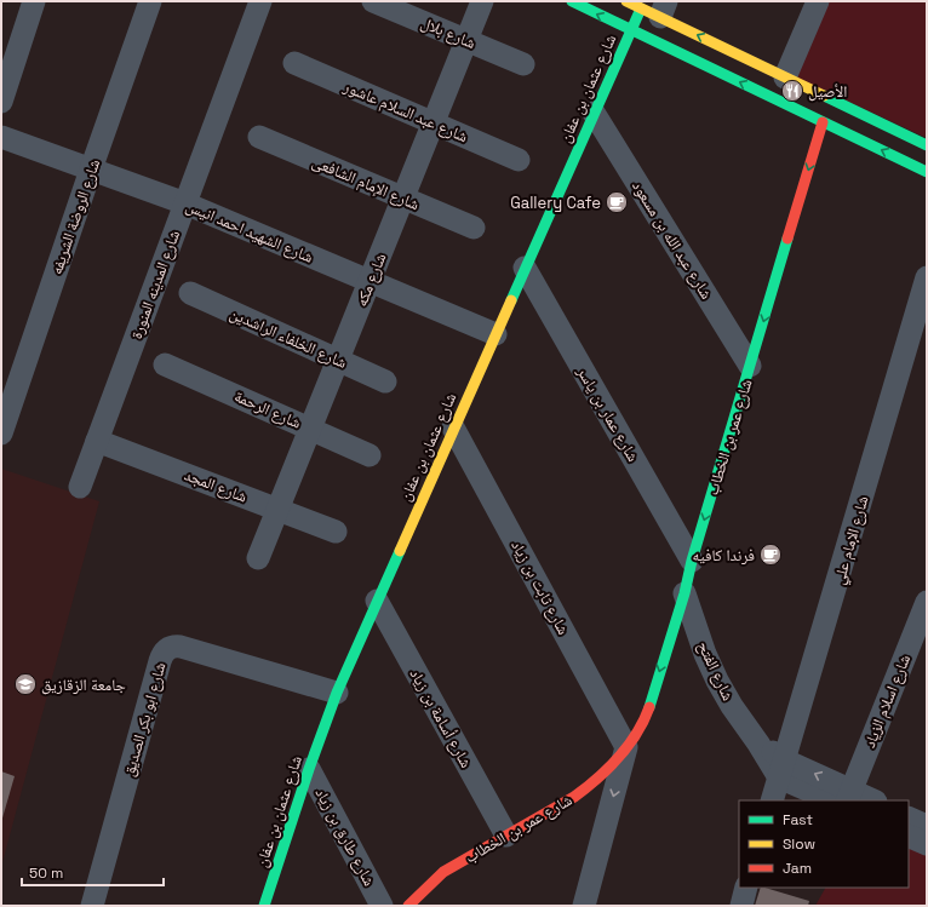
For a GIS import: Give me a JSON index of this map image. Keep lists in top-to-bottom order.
{
  "streets": {
    "street": [
      "شارع بلال",
      "شارع عثمان بن عفان",
      "شارع عبد السلام عاشور",
      "شارع الإمام الشافعى",
      "شارع الروضة الشريفه",
      "شارع الشهيد احمد انيس",
      "شارع عبد الله بن مسعود",
      "شارع مكه",
      "شارع المدينه المنورة",
      "شارع الخلفاء الراشدين",
      "شارع الرحمة",
      "شارع عمار بن ياسر",
      "شارع عمر بن الخطاب",
      "شارع المجد",
      "شارع الإمام علي",
      "شارع ثابت بن زياد",
      "شارع الفتح",
      "شارع اسلام الزياد",
      "شارع أسامة بن زياد",
      "شارع ابو بكر الصديق",
      "شارع طارق بن زياد"
    ]
  },
  "crossings": [
    ["شارع بلال", "شارع مكه"],
    ["شارع عثمان بن عفان", "شارع الشهيد احمد انيس"],
    ["شارع عثمان بن عفان", "شارع عبد الله بن مسعود"],
    ["شارع عثمان بن عفان", "شارع عمار بن ياسر"],
    ["شارع عثمان بن عفان", "شارع ثابت بن زياد"],
    ["شارع عثمان بن عفان", "شارع أسامة بن زياد"],
    ["شارع عثمان بن عفان", "شارع ابو بكر الصديق"],
    ["شارع عثمان بن عفان", "شارع طارق بن زياد"],
    ["شارع عبد السلام عاشور", "شارع مكه"],
    ["شارع الإمام الشافعى", "شارع مكه"],
    ["شارع الروضة الشريفه", "شارع الشهيد احمد انيس"],
    ["شارع الشهيد احمد انيس", "شارع مكه"],
    ["شارع الشهيد احمد انيس", "شارع المدينه المنورة"],
    ["شارع عبد الله بن مسعود", "شارع عمر بن الخطاب"],
    ["شارع مكه", "شارع الخلفاء الراشدين"],
    ["شارع مكه", "شارع الرحمة"],
    ["شارع مكه", "شارع المجد"],
    ["شارع المدينه المنورة", "شارع المجد"],
    ["شارع عمار بن ياسر", "شارع عمر بن الخطاب"],
    ["شارع عمر بن الخطاب", "شارع ثابت بن زياد"],
    ["شارع عمر بن الخطاب", "شارع الفتح"],
    ["شارع عمر بن الخطاب", "شارع أسامة بن زياد"],
    ["شارع الإمام علي", "شارع الفتح"],
    ["شارع الفتح", "شارع اسلام الزياد"]
  ],
  "one_way": ["شارع عمر بن الخطاب"],
  "places": {
    "restaurant": ["الأصيل"],
    "cafe": ["Gallery Cafe", "فرندا كافيه"],
    "school or university": ["جامعة الزقازيق"]
  },
  "legend": ["Fast", "Slow", "Jam"],
  "scale_bar": "50 m"
}
